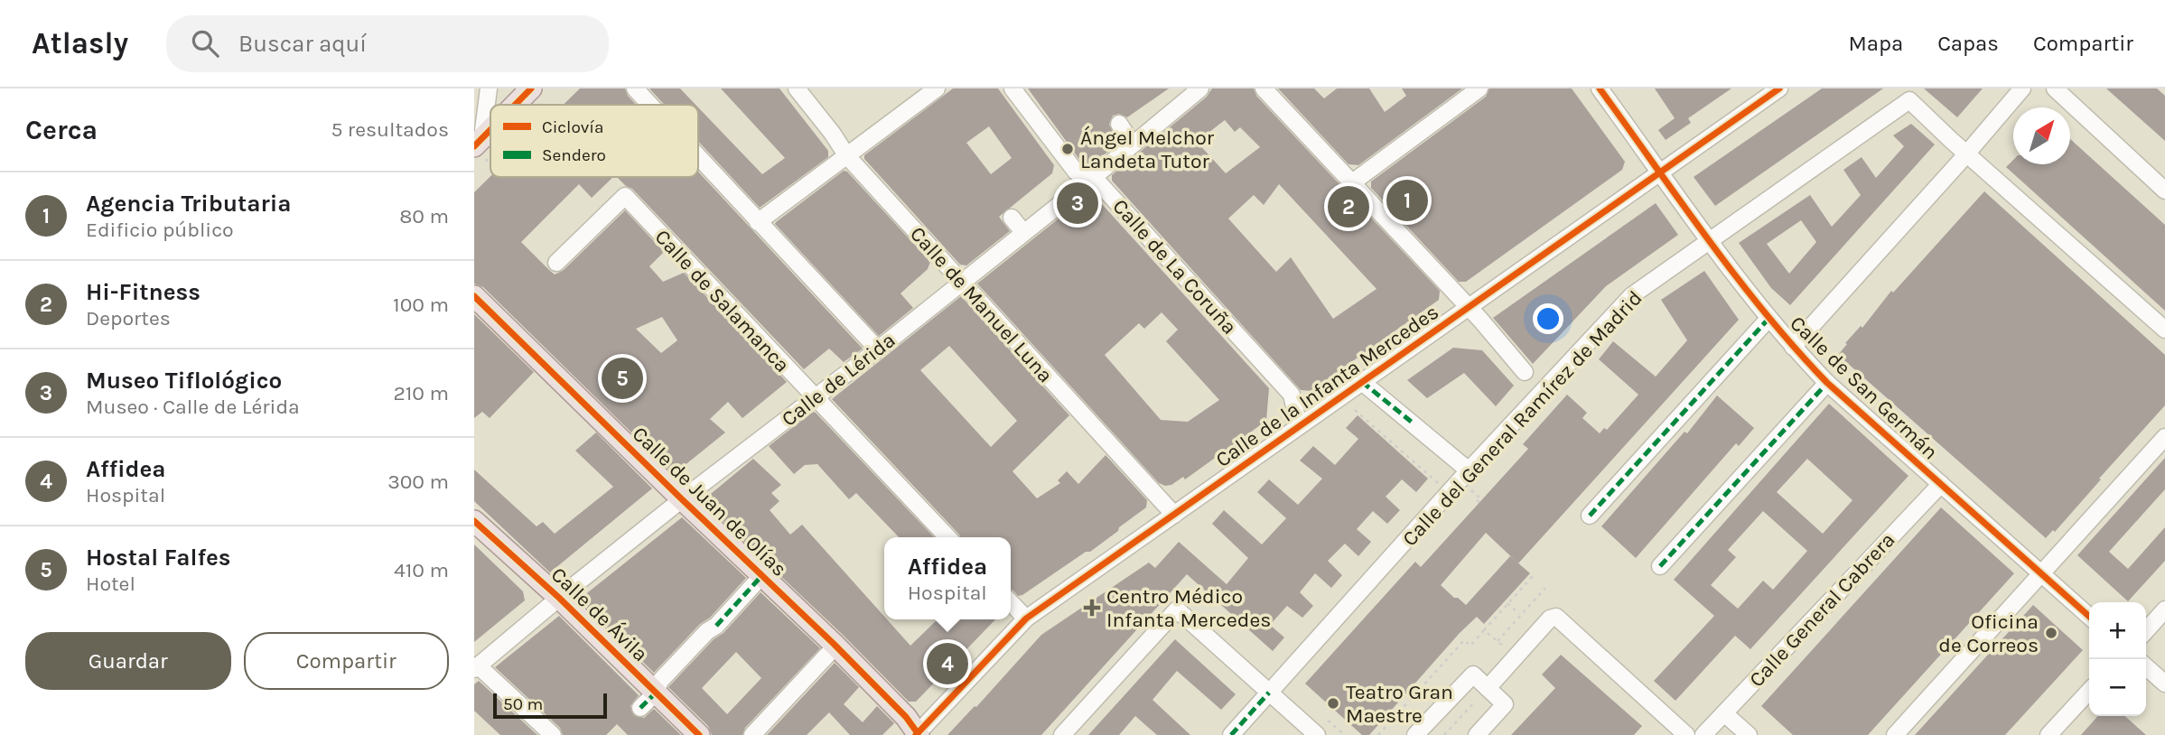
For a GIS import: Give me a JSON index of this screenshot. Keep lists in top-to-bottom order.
{
  "streets": {
    "main road": ["Calle de Juan de Olías", "Calle de Ávila"],
    "street": [
      "Calle de La Coruña",
      "Calle de Salamanca",
      "Calle de Manuel Luna",
      "Calle de Lérida",
      "Calle de la Infanta Mercedes",
      "Calle de San Germán",
      "Calle del General Ramírez de Madrid",
      "Calle General Cabrera"
    ]
  },
  "crossings": [
    ["Calle de La Coruña", "Calle de Lérida"],
    ["Calle de La Coruña", "Calle de la Infanta Mercedes"],
    ["Calle de Salamanca", "Calle de Lérida"],
    ["Calle de Manuel Luna", "Calle de Lérida"],
    ["Calle de Manuel Luna", "Calle de la Infanta Mercedes"],
    ["Calle de Lérida", "Calle de Juan de Olías"],
    ["Calle de Lérida", "Calle de Ávila"],
    ["Calle de la Infanta Mercedes", "Calle de San Germán"],
    ["Calle de la Infanta Mercedes", "Calle de Juan de Olías"],
    ["Calle de San Germán", "Calle del General Ramírez de Madrid"],
    ["Calle de San Germán", "Calle General Cabrera"]
  ],
  "places": {
    "other": ["Ángel Melchor Landeta Tutor", "Oficina de Correos", "Teatro Gran Maestre"],
    "health": ["Centro Médico Infanta Mercedes"]
  },
  "legend": ["Ciclovía", "Sendero"],
  "scale_bar": "50 m",
  "north": "top right",
  "page": {
    "header": "Atlasly",
    "search": "Buscar aquí",
    "nav": ["Mapa", "Capas", "Compartir"],
    "heading": ["Cerca", "5 resultados"],
    "list": [
      {
        "mark": "1",
        "name": "Agencia Tributaria",
        "note": "Edificio público",
        "value": "80 m"
      },
      {
        "mark": "2",
        "name": "Hi-Fitness",
        "note": "Deportes",
        "value": "100 m"
      },
      {
        "mark": "3",
        "name": "Museo Tiflológico",
        "note": "Museo · Calle de Lérida",
        "value": "210 m"
      },
      {
        "mark": "4",
        "name": "Affidea",
        "note": "Hospital",
        "value": "300 m"
      },
      {
        "mark": "5",
        "name": "Hostal Falfes",
        "note": "Hotel",
        "value": "410 m"
      }
    ],
    "pins": [
      "1",
      "3",
      "2",
      "5",
      "4"
    ],
    "popup": ["Affidea", "Hospital"],
    "map_buttons": ["+", "−"],
    "buttons": ["Guardar", "Compartir"],
    "scale": "50 m"
  }
}
